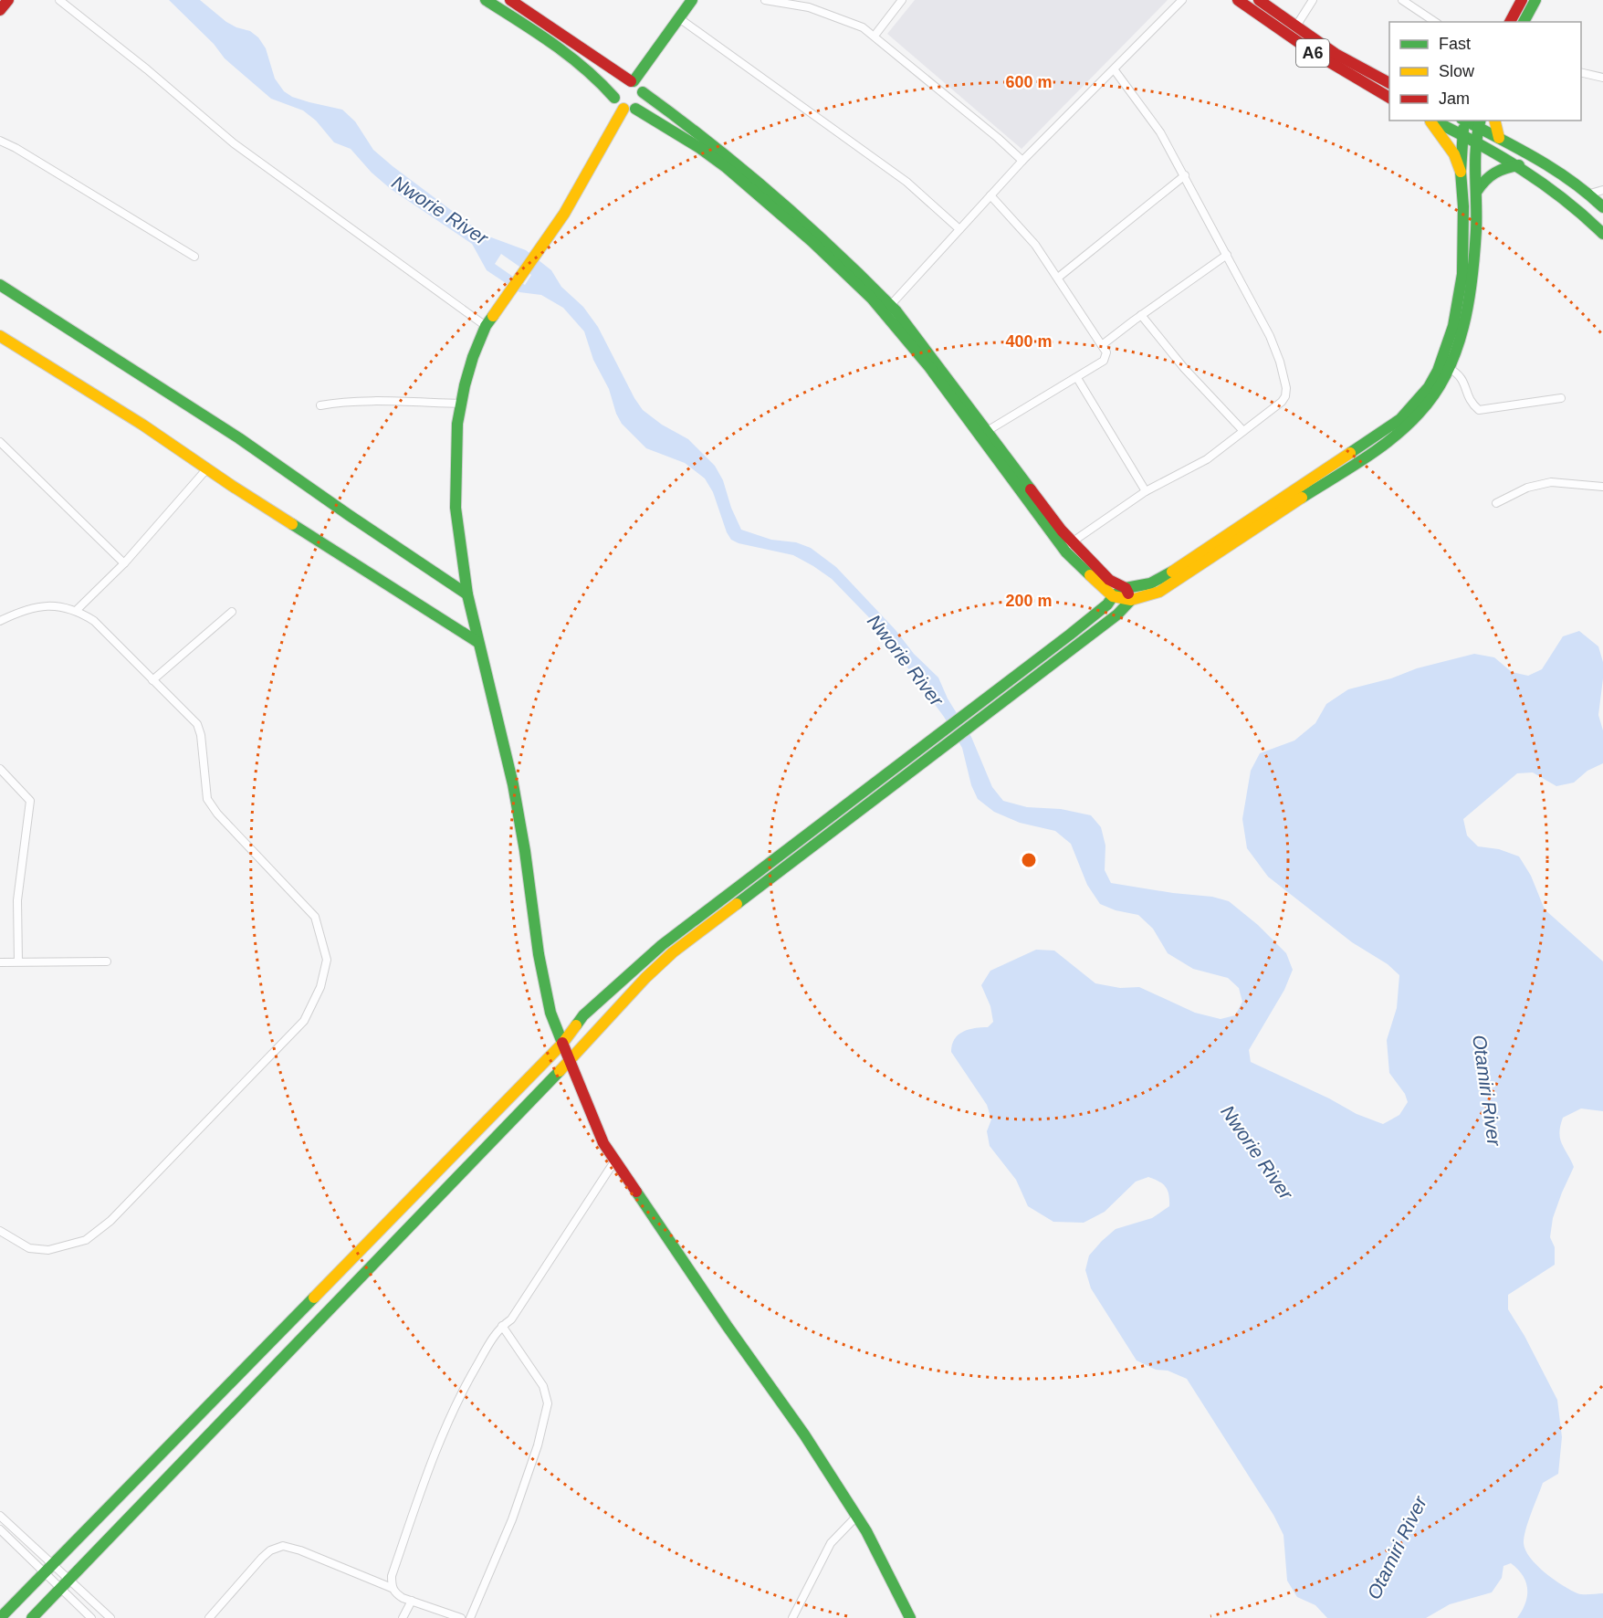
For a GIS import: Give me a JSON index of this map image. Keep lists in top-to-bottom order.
{
  "streets": {
    "main road": ["A6"]
  },
  "water": ["Nworie River", "Otamiri River"],
  "legend": ["Fast", "Slow", "Jam"],
  "rings": ["600 m", "400 m", "200 m"]
}
